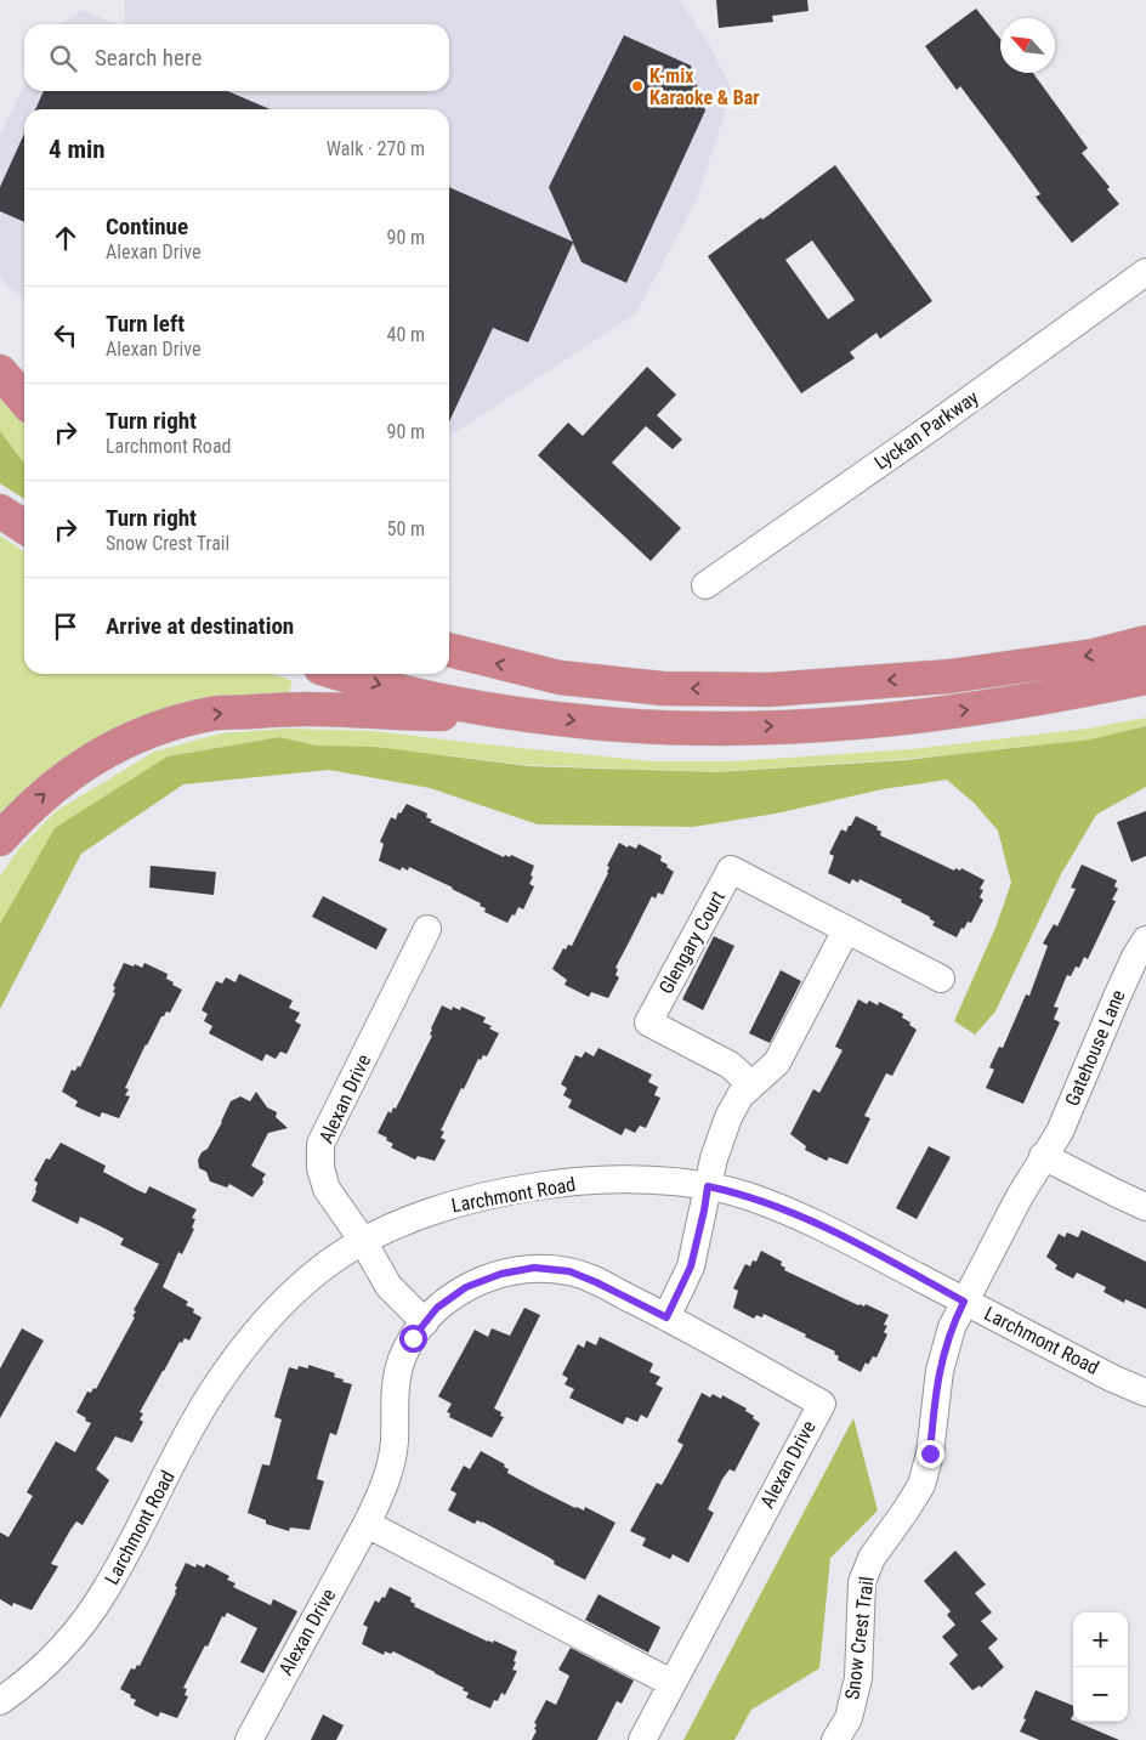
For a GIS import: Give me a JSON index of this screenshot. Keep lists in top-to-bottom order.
{
  "streets": {
    "street": [
      "Lyckan Parkway",
      "Glengary Court",
      "Gatehouse Lane",
      "Alexan Drive",
      "Larchmont Road",
      "Snow Crest Trail"
    ]
  },
  "crossings": [
    ["Gatehouse Lane", "Larchmont Road"],
    ["Gatehouse Lane", "Snow Crest Trail"],
    ["Alexan Drive", "Larchmont Road"],
    ["Larchmont Road", "Snow Crest Trail"]
  ],
  "places": ["K-mix Karaoke & Bar"],
  "north": "top left",
  "page": {
    "search": "Search here",
    "heading": ["4 min", "Walk · 270 m"],
    "list": [
      ["Continue", "Alexan Drive", "90 m"],
      ["Turn left", "Alexan Drive", "40 m"],
      ["Turn right", "Larchmont Road", "90 m"],
      ["Turn right", "Snow Crest Trail", "50 m"],
      "Arrive at destination"
    ],
    "map_buttons": ["+", "−"]
  }
}
